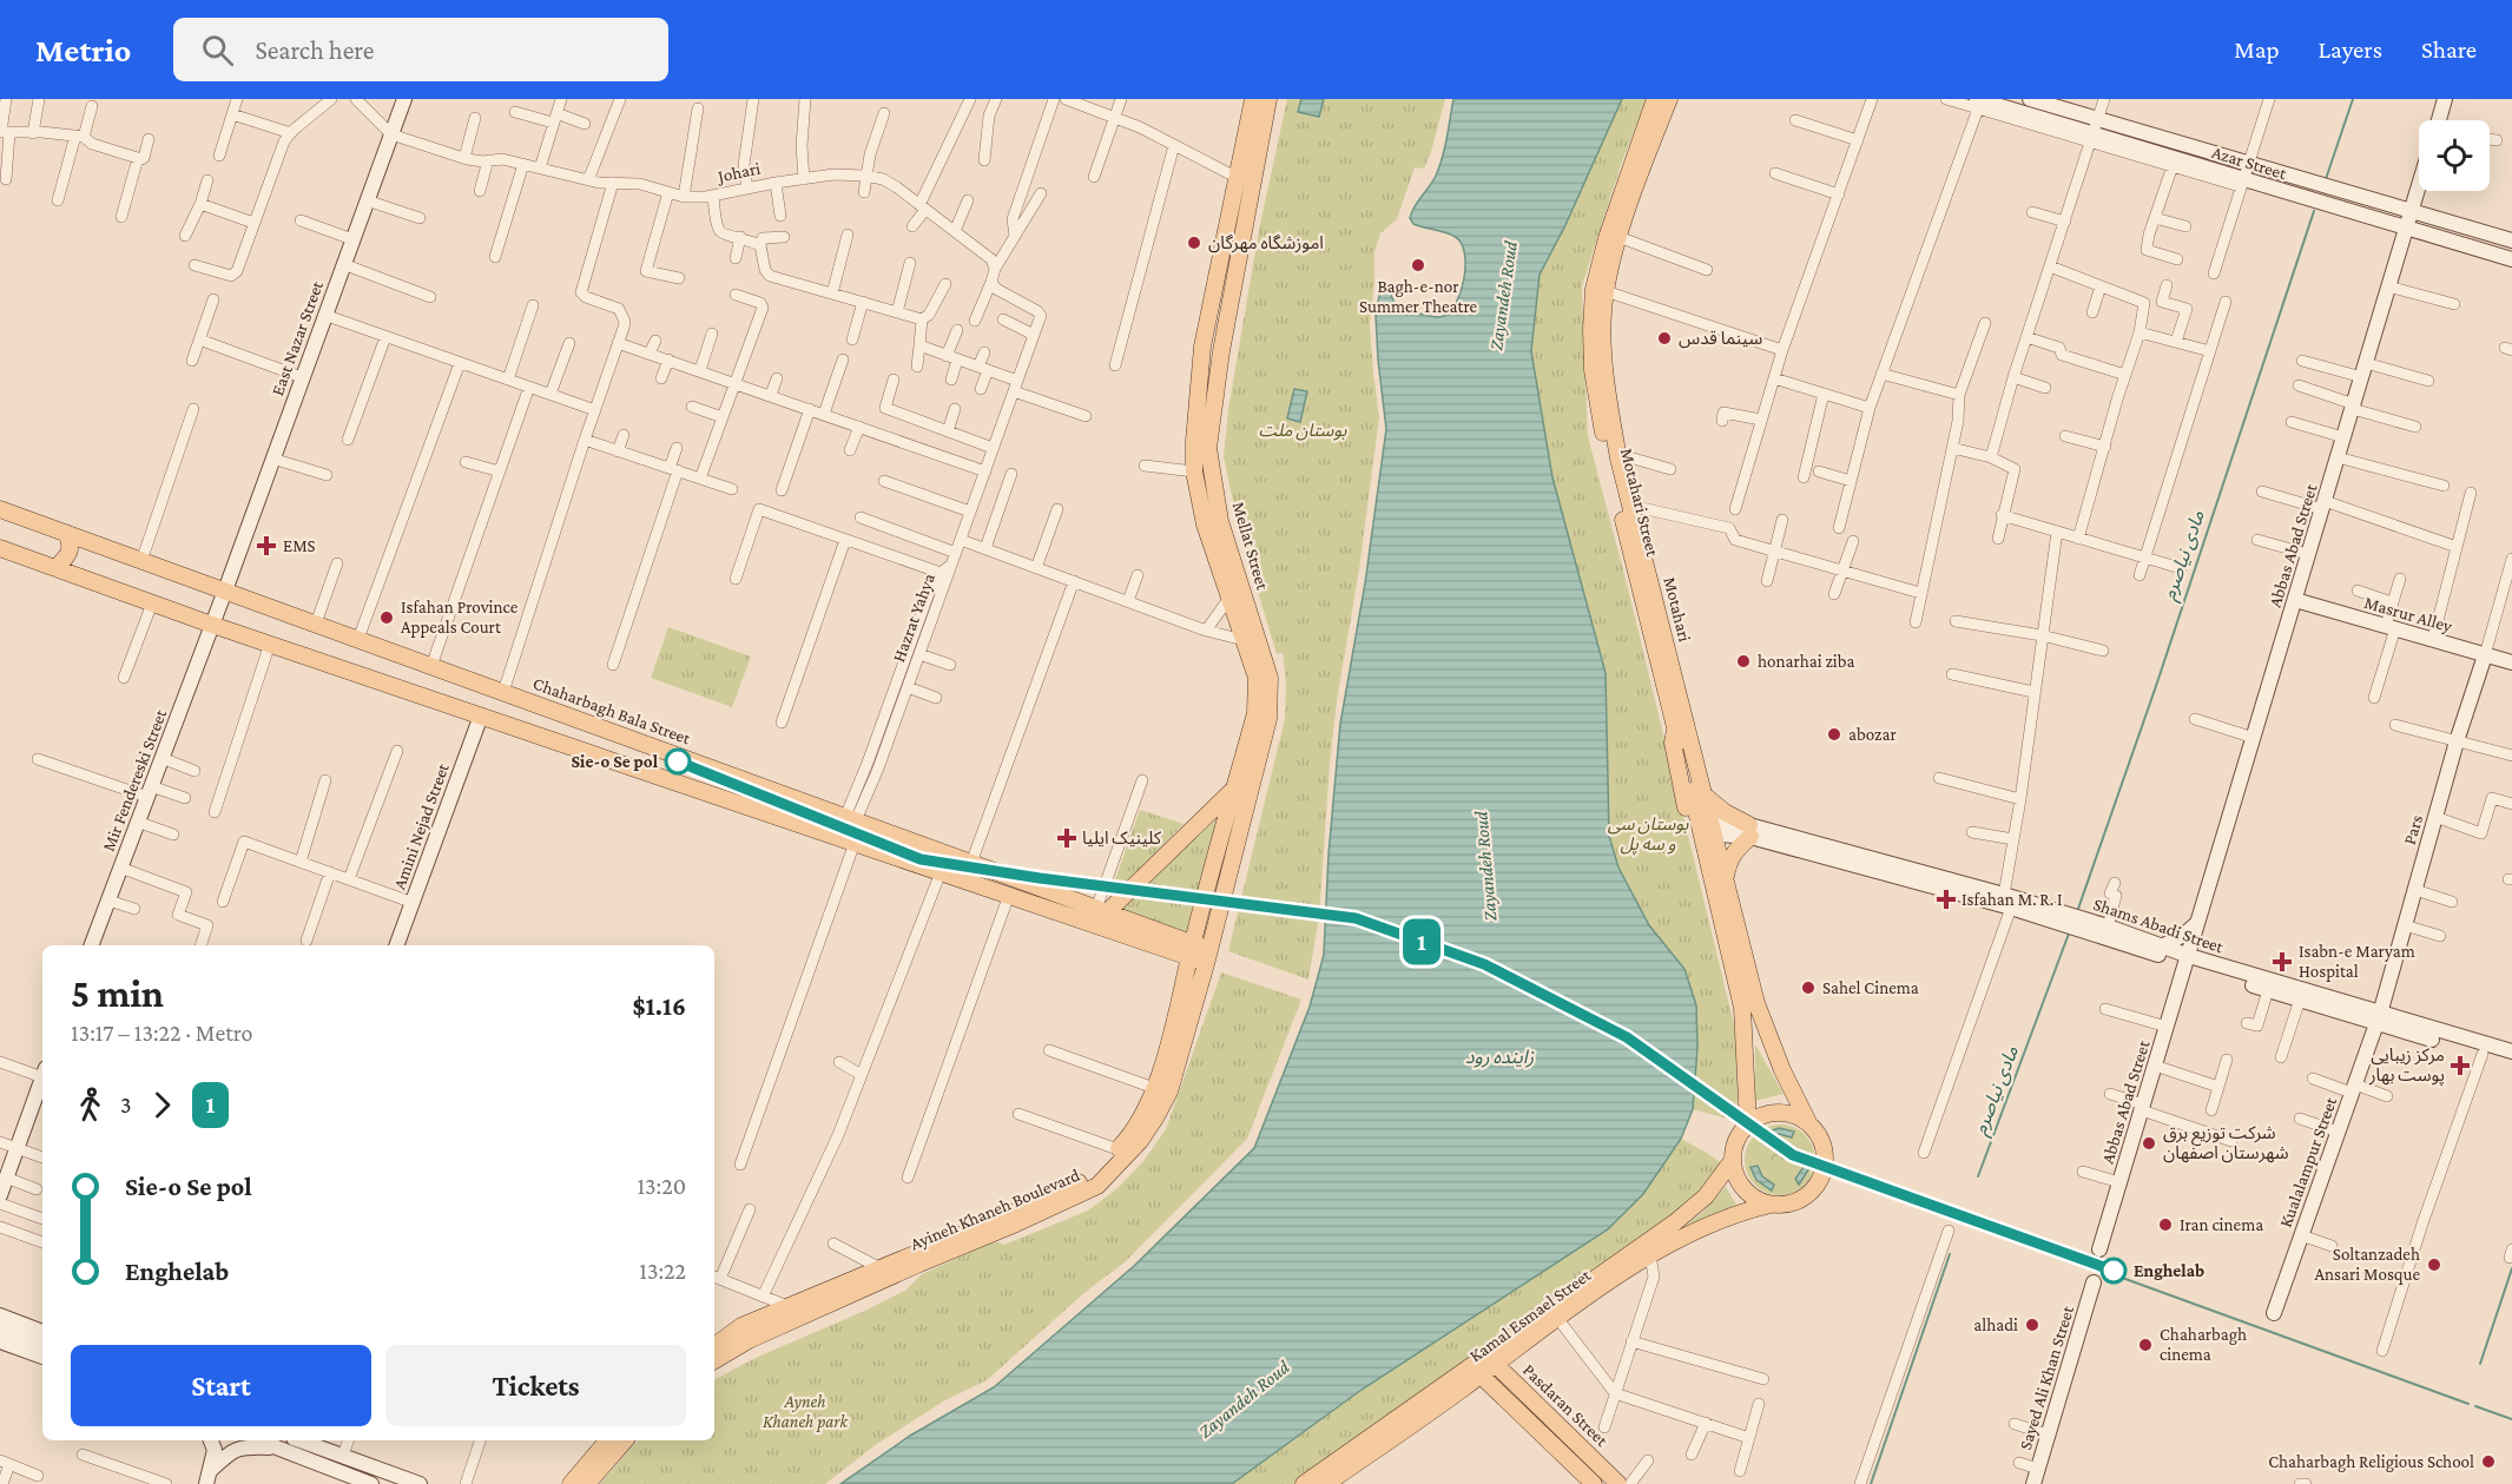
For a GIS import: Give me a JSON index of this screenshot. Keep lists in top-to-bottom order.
{
  "streets": {
    "main road": [
      "Azar Street",
      "East Nazar Street",
      "Motahari Street",
      "Mellat Street",
      "Abbas Abad Street",
      "Motahari",
      "Masrur Alley",
      "Chaharbagh Bala Street",
      "Mir Fendereski Street",
      "Amini Nejad Street",
      "Pars",
      "Shams Abadi Street",
      "Kualalampur Street",
      "Ayineh Khaneh Boulevard",
      "Kamal Esmael Street",
      "Sayed Ali Khan Street",
      "Pasdaran Street"
    ],
    "street": ["Johari", "Hazrat Yahya"]
  },
  "crossings": [
    ["Azar Street", "Abbas Abad Street"],
    ["Johari", "East Nazar Street"],
    ["East Nazar Street", "Chaharbagh Bala Street"],
    ["East Nazar Street", "Mir Fendereski Street"],
    ["Motahari Street", "Motahari"],
    ["Motahari Street", "Shams Abadi Street"],
    ["Motahari Street", "Kamal Esmael Street"],
    ["Mellat Street", "Chaharbagh Bala Street"],
    ["Mellat Street", "Ayineh Khaneh Boulevard"],
    ["Abbas Abad Street", "Masrur Alley"],
    ["Abbas Abad Street", "Shams Abadi Street"],
    ["Motahari", "Shams Abadi Street"],
    ["Motahari", "Kamal Esmael Street"],
    ["Masrur Alley", "Pars"],
    ["Hazrat Yahya", "Chaharbagh Bala Street"],
    ["Chaharbagh Bala Street", "Mir Fendereski Street"],
    ["Chaharbagh Bala Street", "Amini Nejad Street"],
    ["Chaharbagh Bala Street", "Ayineh Khaneh Boulevard"],
    ["Pars", "Shams Abadi Street"],
    ["Pars", "Kualalampur Street"],
    ["Shams Abadi Street", "Kualalampur Street"],
    ["Kamal Esmael Street", "Pasdaran Street"]
  ],
  "water": ["Zayandeh Roud", "مادی نیاصرم", "زاینده رود"],
  "parks": ["بوستان ملت", "بوستان سی و سه پل", "Ayneh Khaneh park"],
  "places": {
    "other": [
      "اموزشگاه مهرگان",
      "Bagh-e-nor Summer Theatre",
      "سینما قدس",
      "Isfahan Province Appeals Court",
      "honarhai ziba",
      "abozar",
      "Sie-o Se pol",
      "Sahel Cinema",
      "شرکت توزیع برق شهرستان اصفهان",
      "Iran cinema",
      "Soltanzadeh Ansari Mosque",
      "Enghelab",
      "alhadi",
      "Chaharbagh cinema",
      "Chaharbagh Religious School"
    ],
    "health": [
      "EMS",
      "کلینیک ایلیا",
      "Isfahan M. R. I",
      "Isabn-e Maryam Hospital",
      "مرکز زیبایی پوست بهار"
    ]
  },
  "lines": ["metro line 1"],
  "page": {
    "header": "Metrio",
    "search": "Search here",
    "nav": ["Map", "Layers", "Share"],
    "on_map": "1",
    "heading": ["5 min", "13:17 – 13:22 · Metro", "$1.16"],
    "legs": ["3", "1"],
    "list": [
      {
        "name": "Sie-o Se pol",
        "value": "13:20"
      },
      {
        "name": "Enghelab",
        "value": "13:22"
      }
    ],
    "buttons": ["Start", "Tickets"]
  }
}
